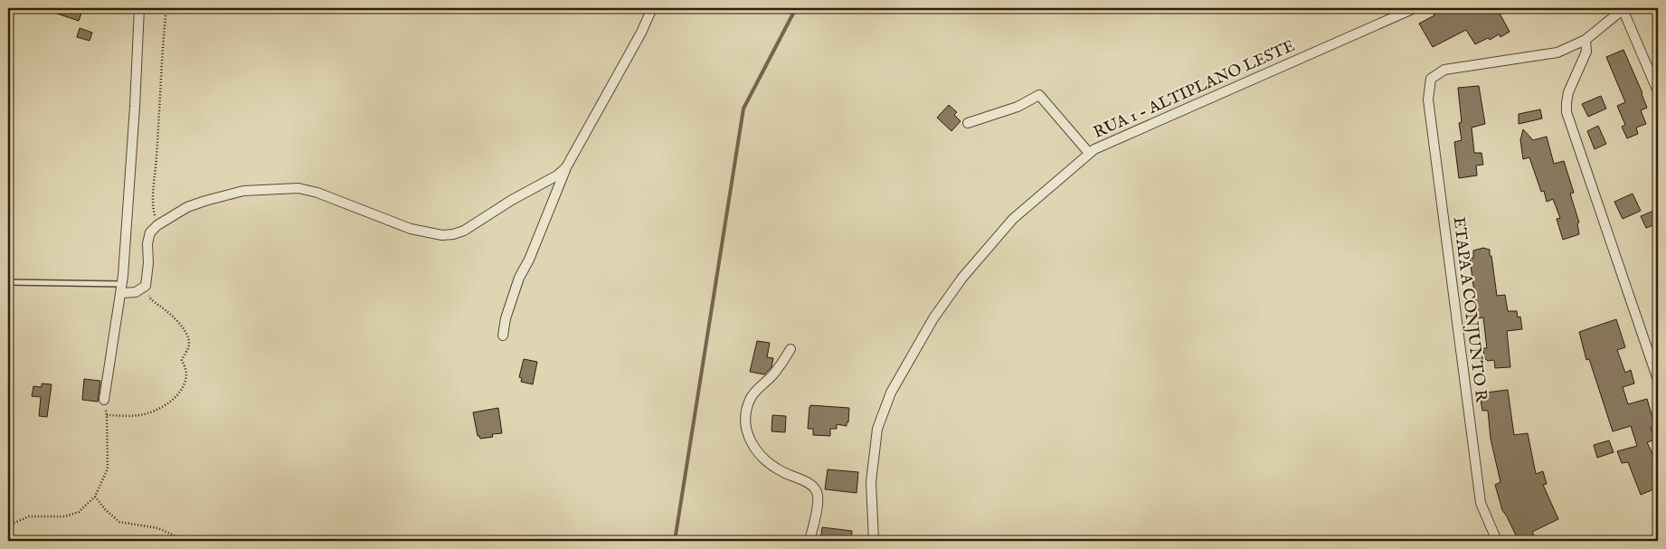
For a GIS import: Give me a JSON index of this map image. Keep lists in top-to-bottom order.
{
  "streets": {
    "street": ["RUA 1 - ALTIPLANO LESTE", "ETAPA A CONJUNTO R"]
  }
}
